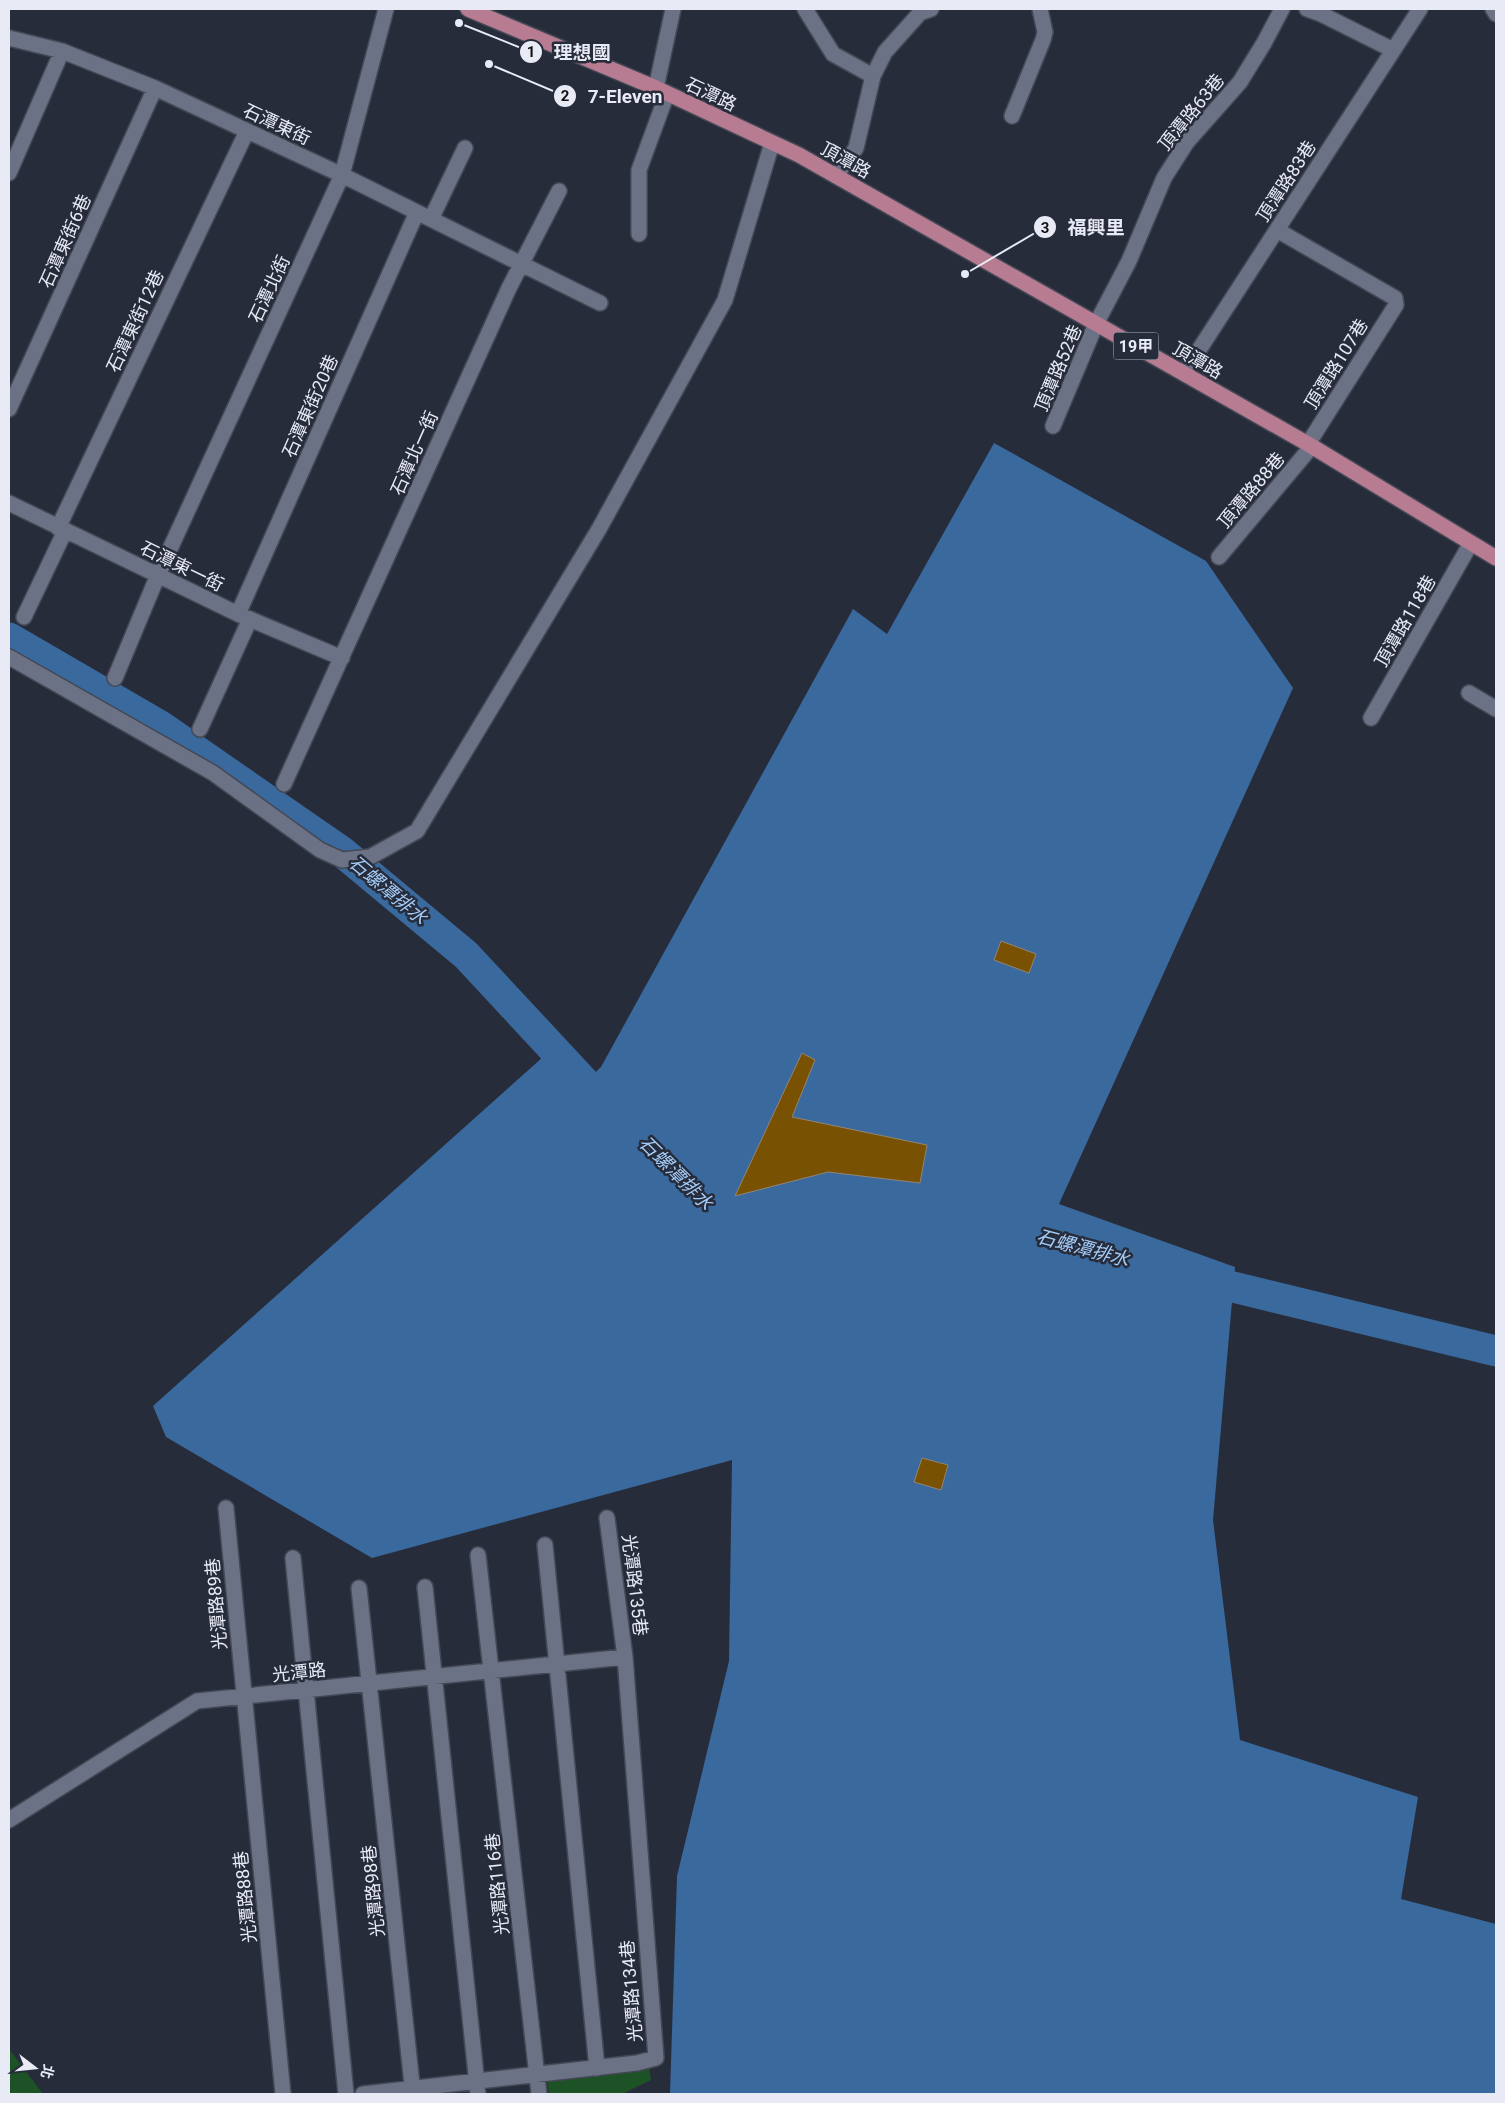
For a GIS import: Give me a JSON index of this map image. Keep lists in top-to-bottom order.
{
  "streets": {
    "main road": ["石潭路", "頂潭路", "19甲"],
    "street": [
      "頂潭路63巷",
      "石潭東街",
      "頂潭路83巷",
      "石潭東街6巷",
      "石潭北街",
      "石潭東街12巷",
      "頂潭路107巷",
      "頂潭路52巷",
      "石潭東街20巷",
      "石潭北一街",
      "頂潭路88巷",
      "石潭東一街",
      "頂潭路118巷",
      "光潭路135巷",
      "光潭路89巷",
      "光潭路",
      "光潭路116巷",
      "光潭路98巷",
      "光潭路88巷",
      "光潭路134巷"
    ]
  },
  "crossings": [
    ["石潭路", "頂潭路"],
    ["頂潭路63巷", "頂潭路"],
    ["頂潭路63巷", "頂潭路52巷"],
    ["石潭東街", "石潭東街6巷"],
    ["石潭東街", "石潭北街"],
    ["石潭東街", "石潭東街12巷"],
    ["石潭東街", "石潭東街20巷"],
    ["石潭東街", "石潭北一街"],
    ["頂潭路", "頂潭路83巷"],
    ["頂潭路", "頂潭路107巷"],
    ["頂潭路", "頂潭路52巷"],
    ["頂潭路", "頂潭路88巷"],
    ["頂潭路", "頂潭路118巷"],
    ["頂潭路83巷", "頂潭路107巷"],
    ["石潭北街", "石潭東一街"],
    ["石潭東街12巷", "石潭東一街"],
    ["頂潭路107巷", "頂潭路88巷"],
    ["石潭東街20巷", "石潭東一街"],
    ["石潭北一街", "石潭東一街"],
    ["光潭路135巷", "光潭路"],
    ["光潭路135巷", "光潭路134巷"],
    ["光潭路89巷", "光潭路"],
    ["光潭路89巷", "光潭路88巷"],
    ["光潭路", "光潭路116巷"],
    ["光潭路", "光潭路98巷"],
    ["光潭路", "光潭路88巷"],
    ["光潭路", "光潭路134巷"],
    ["光潭路116巷", "光潭路134巷"],
    ["光潭路98巷", "光潭路134巷"]
  ],
  "water": ["石螺潭排水"],
  "places": ["理想國", "7-Eleven", "福興里"],
  "north": "right"
}
